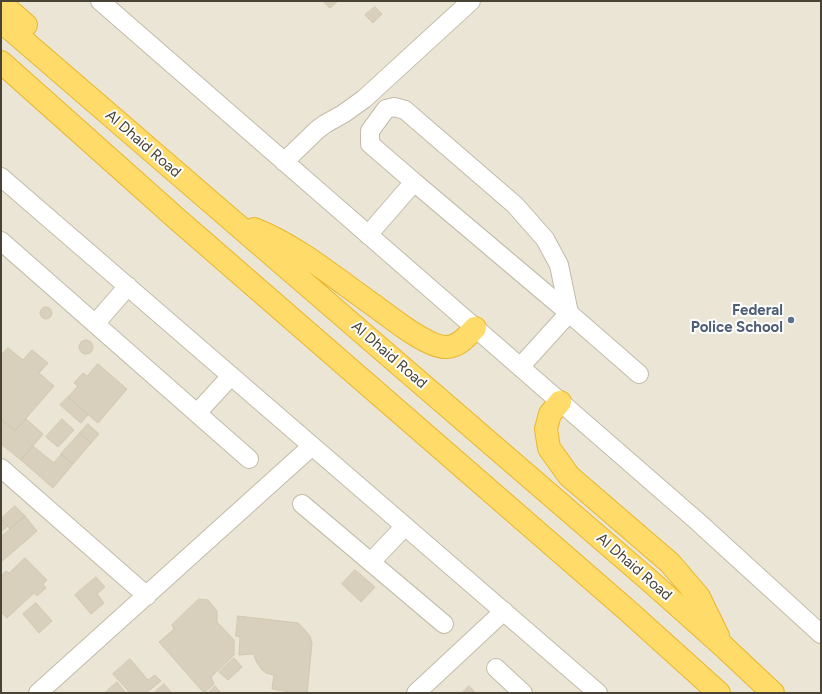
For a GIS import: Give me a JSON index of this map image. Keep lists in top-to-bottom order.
{
  "streets": {
    "highway": ["Al Dhaid Road"]
  },
  "places": ["Federal Police School"]
}
